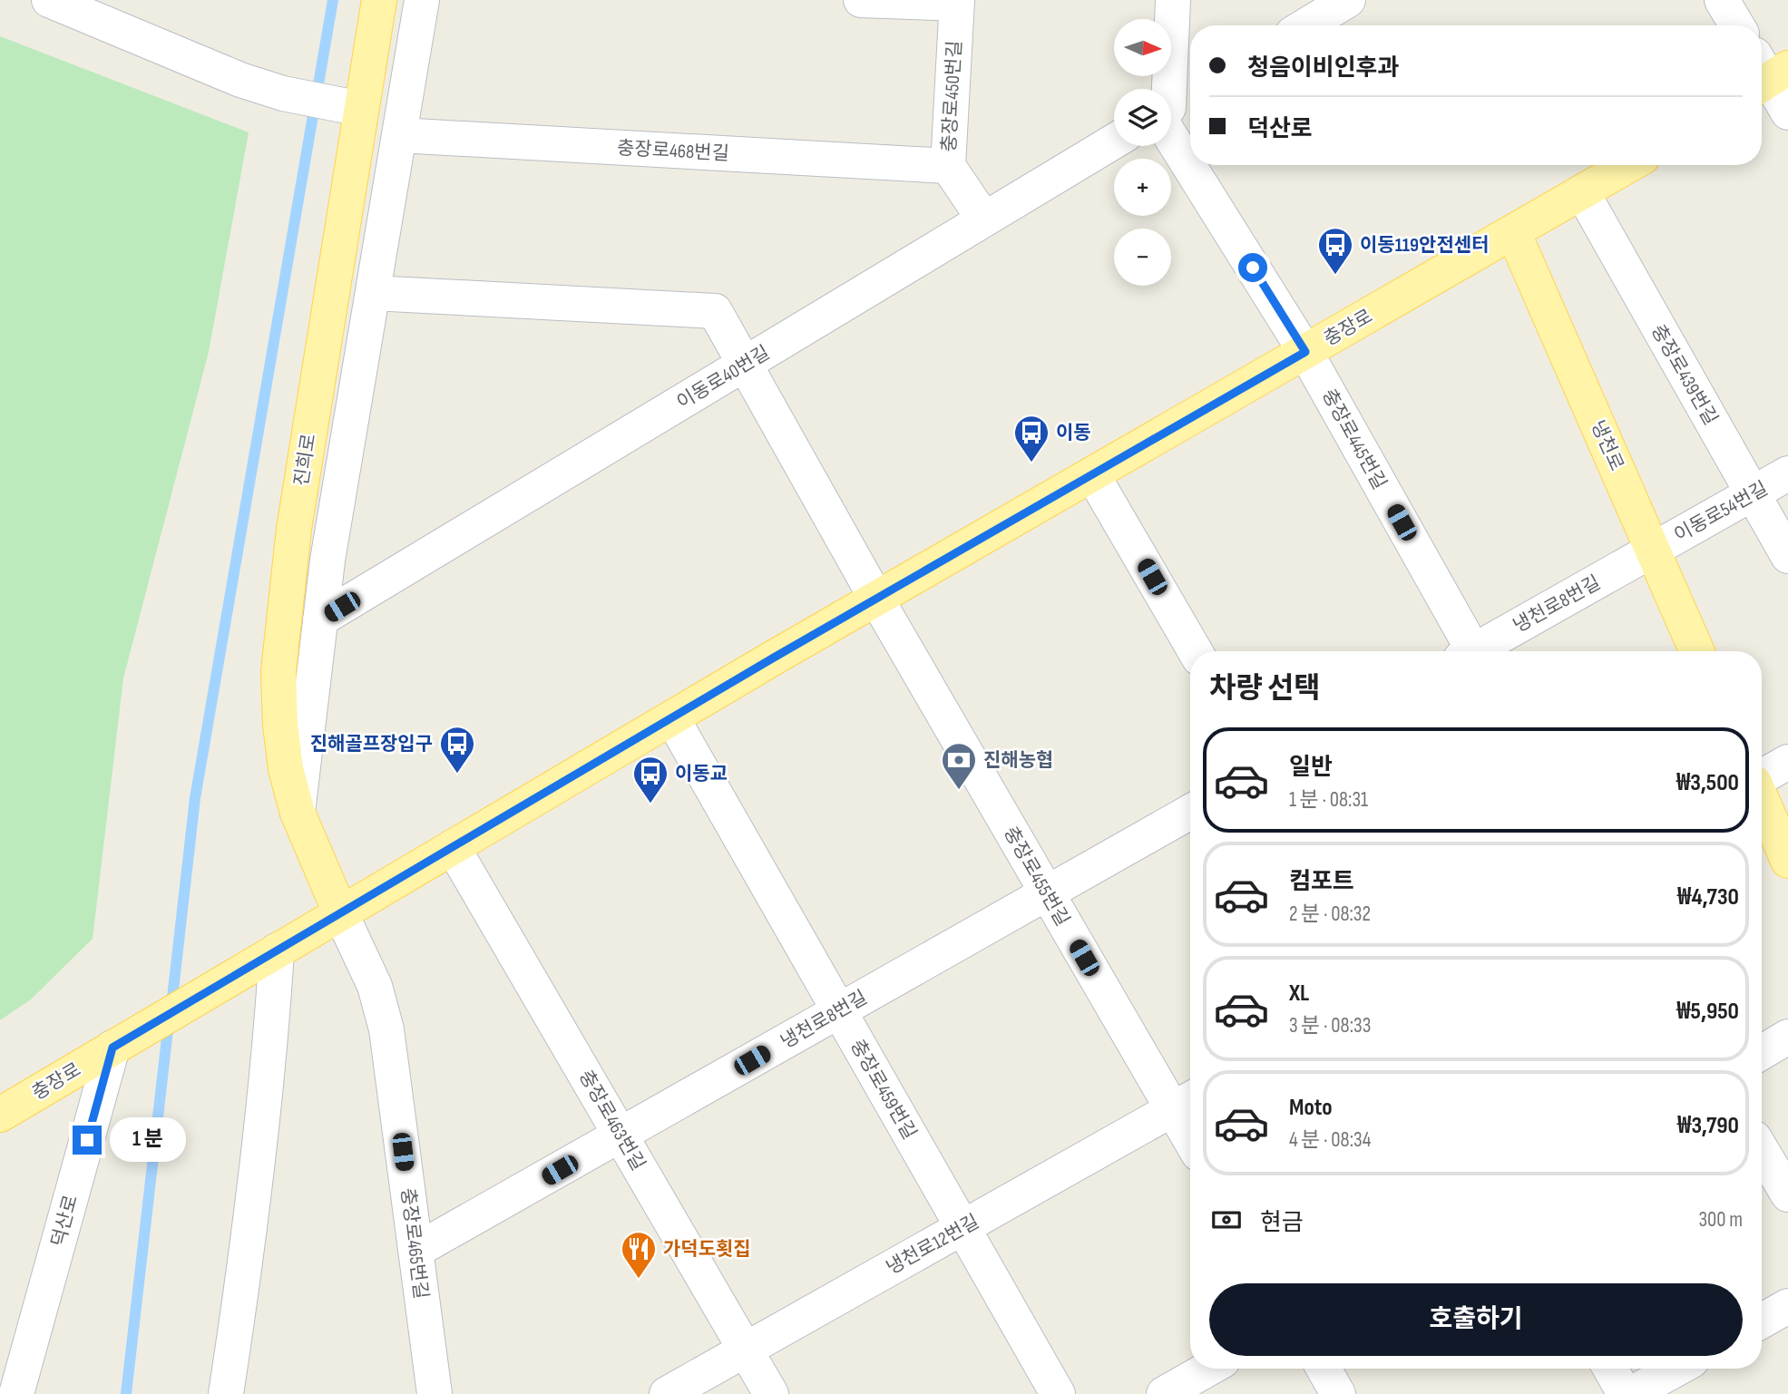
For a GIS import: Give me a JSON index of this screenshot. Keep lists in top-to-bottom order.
{
  "streets": {
    "main road": ["충장로", "냉천로", "진희로"],
    "street": [
      "충장로450번길",
      "충장로468번길",
      "충장로439번길",
      "이동로40번길",
      "충장로445번길",
      "이동로54번길",
      "냉천로8번길",
      "충장로455번길",
      "충장로459번길",
      "충장로463번길",
      "덕산로",
      "충장로465번길",
      "냉천로12번길"
    ]
  },
  "crossings": [
    ["충장로450번길", "충장로468번길"],
    ["충장로450번길", "이동로40번길"],
    ["충장로", "충장로439번길"],
    ["충장로", "충장로445번길"],
    ["충장로", "냉천로"],
    ["충장로", "진희로"],
    ["충장로", "충장로455번길"],
    ["충장로", "충장로459번길"],
    ["충장로", "충장로463번길"],
    ["충장로", "덕산로"],
    ["충장로", "충장로465번길"],
    ["충장로439번길", "이동로54번길"],
    ["이동로40번길", "충장로455번길"],
    ["냉천로", "이동로54번길"],
    ["냉천로", "냉천로8번길"],
    ["진희로", "충장로465번길"],
    ["이동로54번길", "냉천로8번길"],
    ["냉천로8번길", "충장로455번길"],
    ["냉천로8번길", "충장로459번길"],
    ["냉천로8번길", "충장로463번길"],
    ["냉천로8번길", "충장로465번길"],
    ["충장로455번길", "냉천로12번길"],
    ["충장로459번길", "냉천로12번길"],
    ["충장로463번길", "냉천로12번길"]
  ],
  "places": {
    "bus stop": [
      "이동119안전센터",
      "이동",
      "진해골프장입구",
      "이동교"
    ],
    "bank": ["진해농협"],
    "restaurant": ["가덕도횟집"]
  },
  "north": "right",
  "page": {
    "map_buttons": ["+", "−"],
    "banner": ["청음이비인후과", "덕산로"],
    "heading": "차량 선택",
    "list": [
      {
        "name": "일반",
        "note": "1 분 · 08:31",
        "value": "₩3,500"
      },
      {
        "name": "컴포트",
        "note": "2 분 · 08:32",
        "value": "₩4,730"
      },
      {
        "name": "XL",
        "note": "3 분 · 08:33",
        "value": "₩5,950"
      },
      {
        "name": "Moto",
        "note": "4 분 · 08:34",
        "value": "₩3,790"
      }
    ],
    "bubble": "1 분",
    "pay": ["현금", "300 m"],
    "buttons": "호출하기"
  }
}
